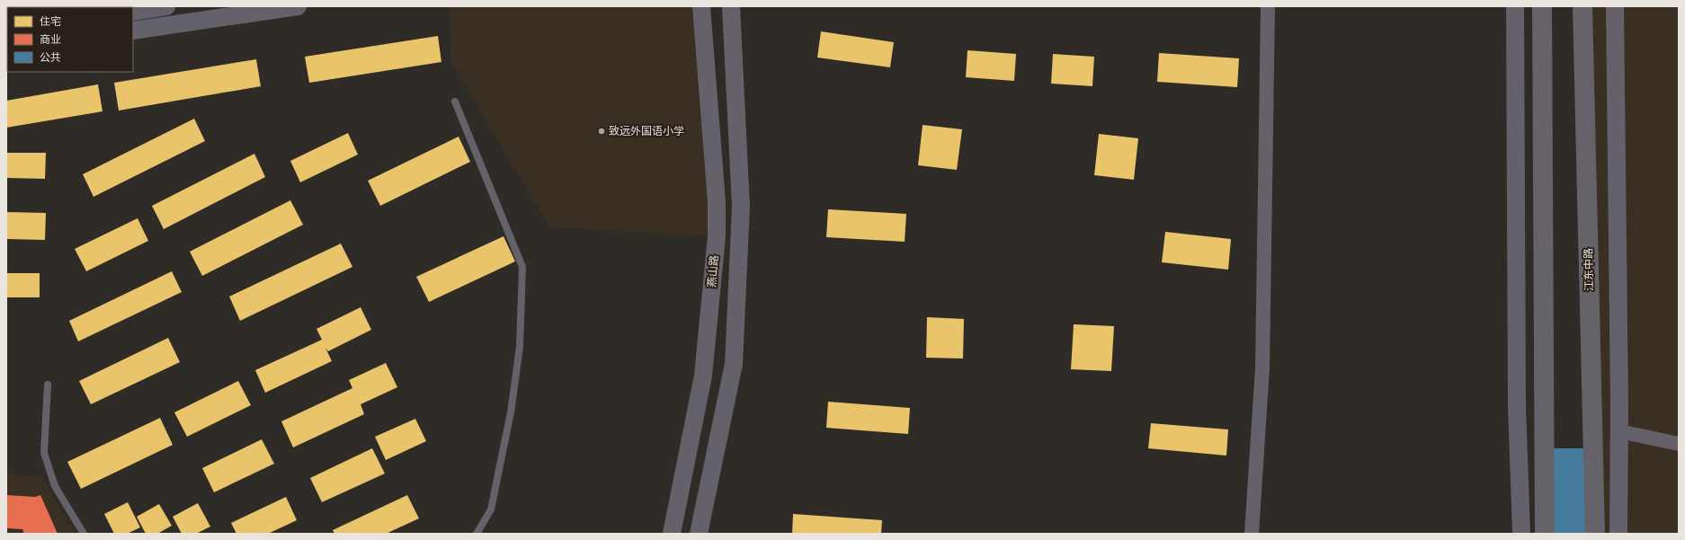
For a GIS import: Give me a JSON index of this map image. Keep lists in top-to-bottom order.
{
  "streets": {
    "main road": ["江东中路"],
    "street": ["燕山路"]
  },
  "places": ["致远外国语小学"],
  "legend": ["住宅", "商业", "公共"]
}
